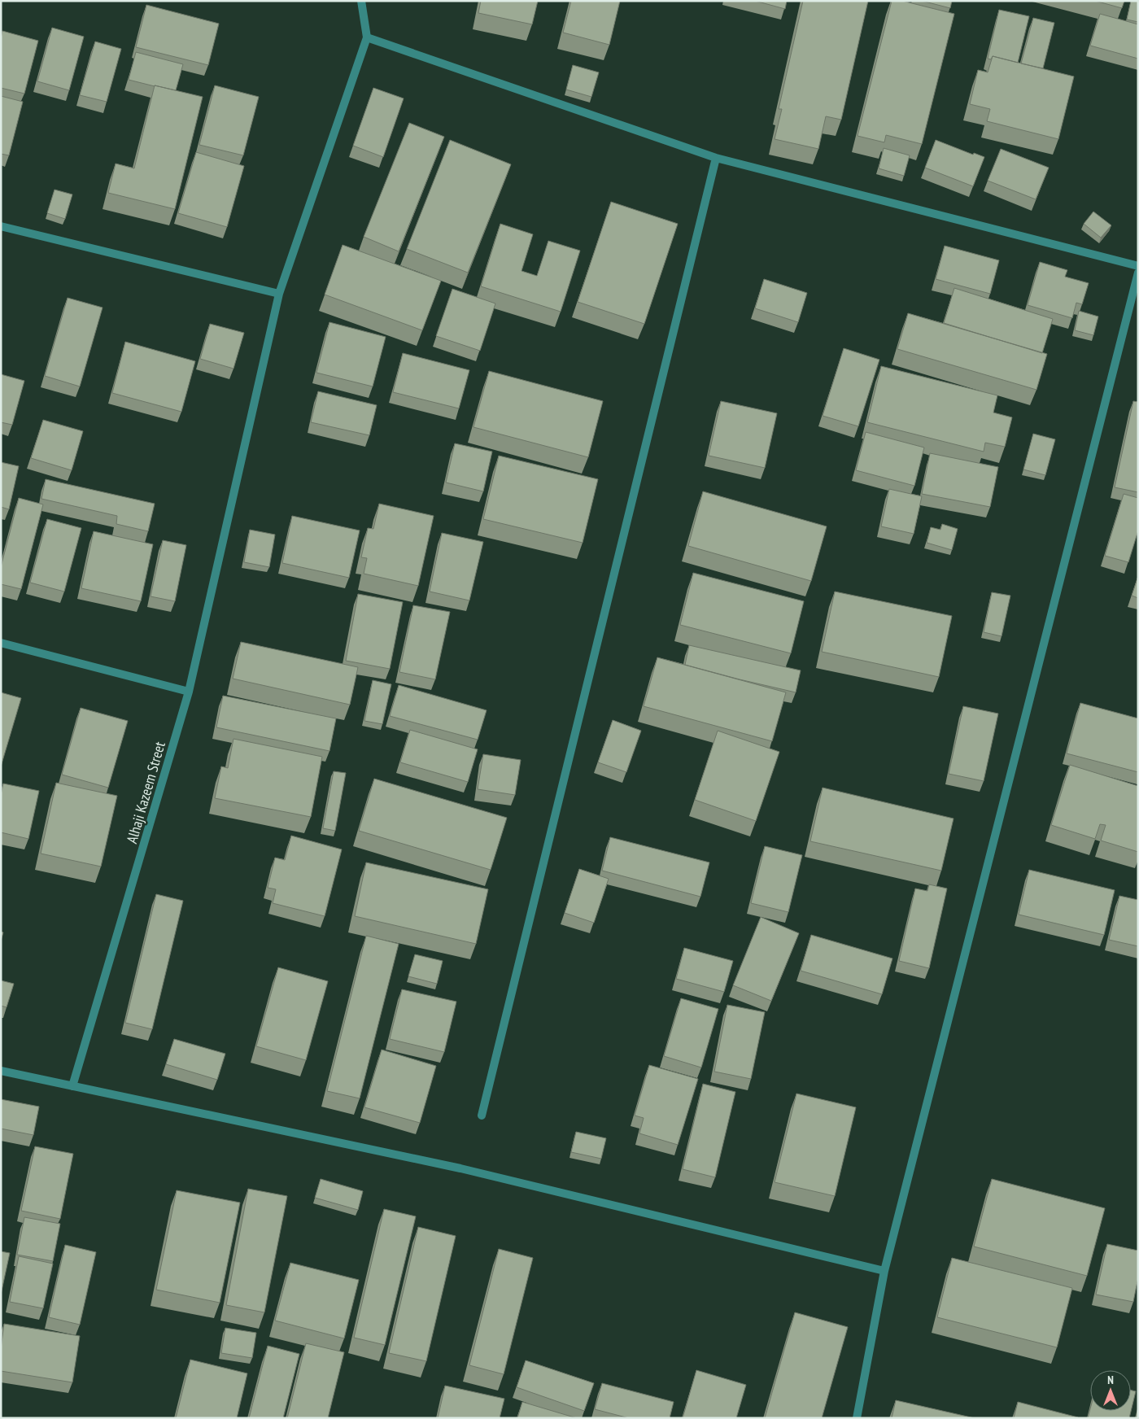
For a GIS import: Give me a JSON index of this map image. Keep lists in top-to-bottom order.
{
  "streets": {
    "street": ["Alhaji Kazeem Street"]
  },
  "north": "top"
}
